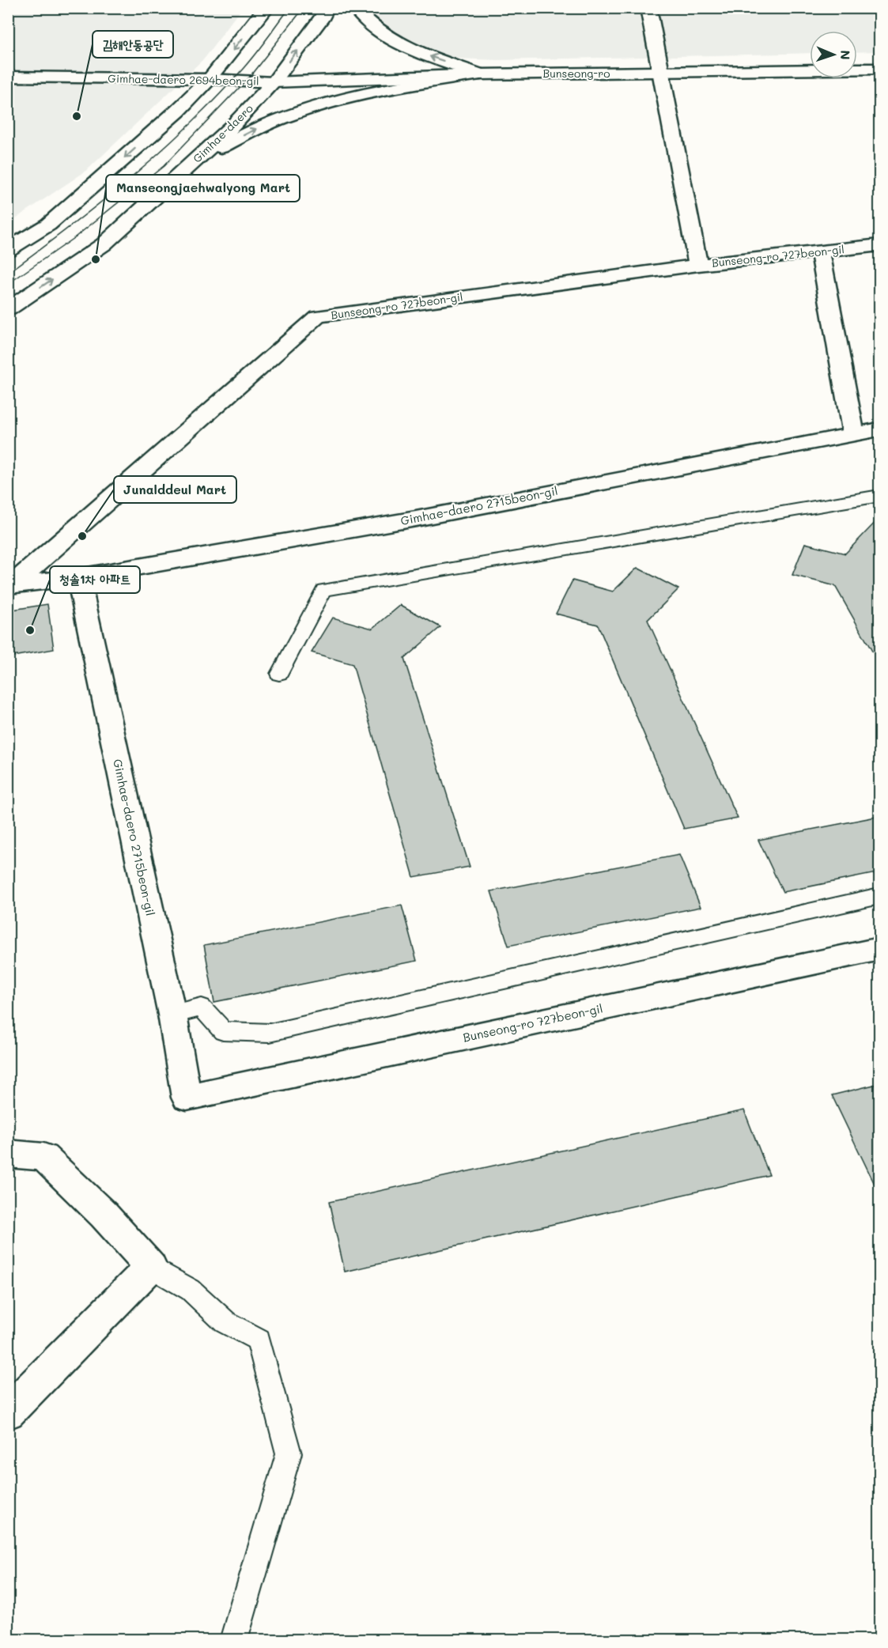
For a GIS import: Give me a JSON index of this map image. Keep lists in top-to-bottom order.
{
  "streets": {
    "street": [
      "Bunseong-ro",
      "Gimhae-daero 2694beon-gil",
      "Gimhae-daero",
      "Bunseong-ro 727beon-gil",
      "Gimhae-daero 2715beon-gil"
    ]
  },
  "crossings": [
    ["Bunseong-ro", "Gimhae-daero 2694beon-gil"],
    ["Bunseong-ro", "Gimhae-daero"],
    ["Gimhae-daero 2694beon-gil", "Gimhae-daero"],
    ["Bunseong-ro 727beon-gil", "Gimhae-daero 2715beon-gil"]
  ],
  "places": [
    "김해안동공단",
    "Manseongjaehwalyong Mart",
    "Junalddeul Mart",
    "청솔1차 아파트"
  ],
  "north": "right"
}
